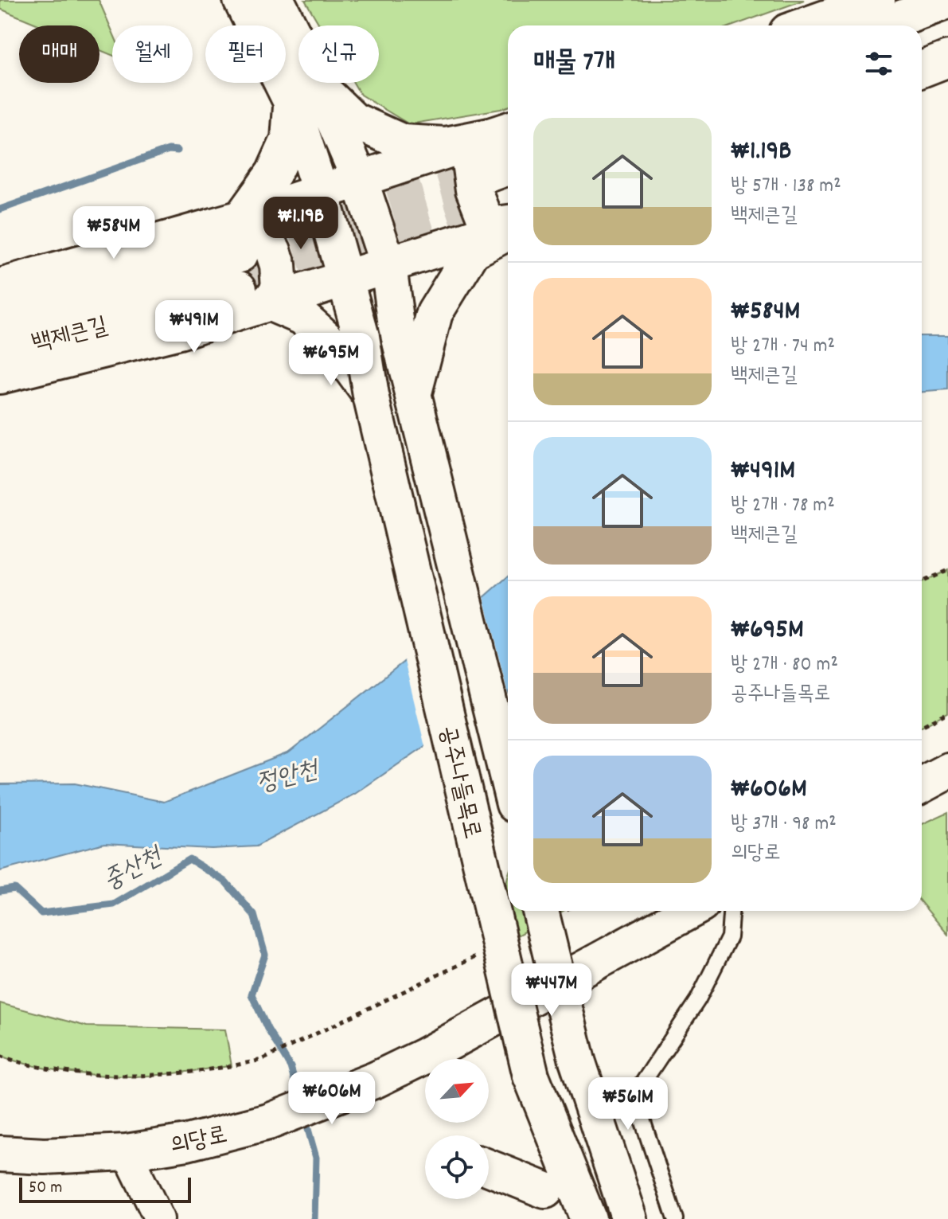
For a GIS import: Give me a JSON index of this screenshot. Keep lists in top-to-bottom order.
{
  "streets": {
    "main road": ["백제큰길", "공주나들목로", "의당로"]
  },
  "water": ["정안천", "중산천"],
  "scale_bar": "50 m",
  "north": "top right",
  "page": {
    "chip": [
      "매매",
      "월세",
      "필터",
      "신규"
    ],
    "heading": "매물 7개",
    "list": [
      {
        "name": "₩1.19B",
        "note": "방 5개 · 138 m² · 백제큰길"
      },
      {
        "name": "₩584M",
        "note": "방 2개 · 74 m² · 백제큰길"
      },
      {
        "name": "₩491M",
        "note": "방 2개 · 78 m² · 백제큰길"
      },
      {
        "name": "₩695M",
        "note": "방 2개 · 80 m² · 공주나들목로"
      },
      {
        "name": "₩606M",
        "note": "방 3개 · 98 m² · 의당로"
      }
    ],
    "price": [
      "₩1.19B",
      "₩584M",
      "₩491M",
      "₩695M",
      "₩447M",
      "₩606M",
      "₩561M"
    ],
    "scale": "50 m"
  }
}
